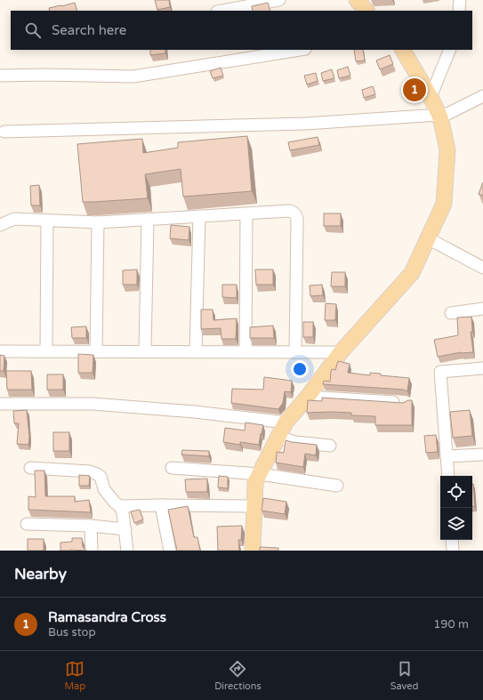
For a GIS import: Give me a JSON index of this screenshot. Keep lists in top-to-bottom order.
{
  "page": {
    "search": "Search here",
    "pins": "1",
    "heading": "Nearby",
    "list": [
      {
        "mark": "1",
        "name": "Ramasandra Cross",
        "note": "Bus stop",
        "value": "190 m"
      }
    ],
    "nav": ["Map", "Directions", "Saved"]
  }
}
